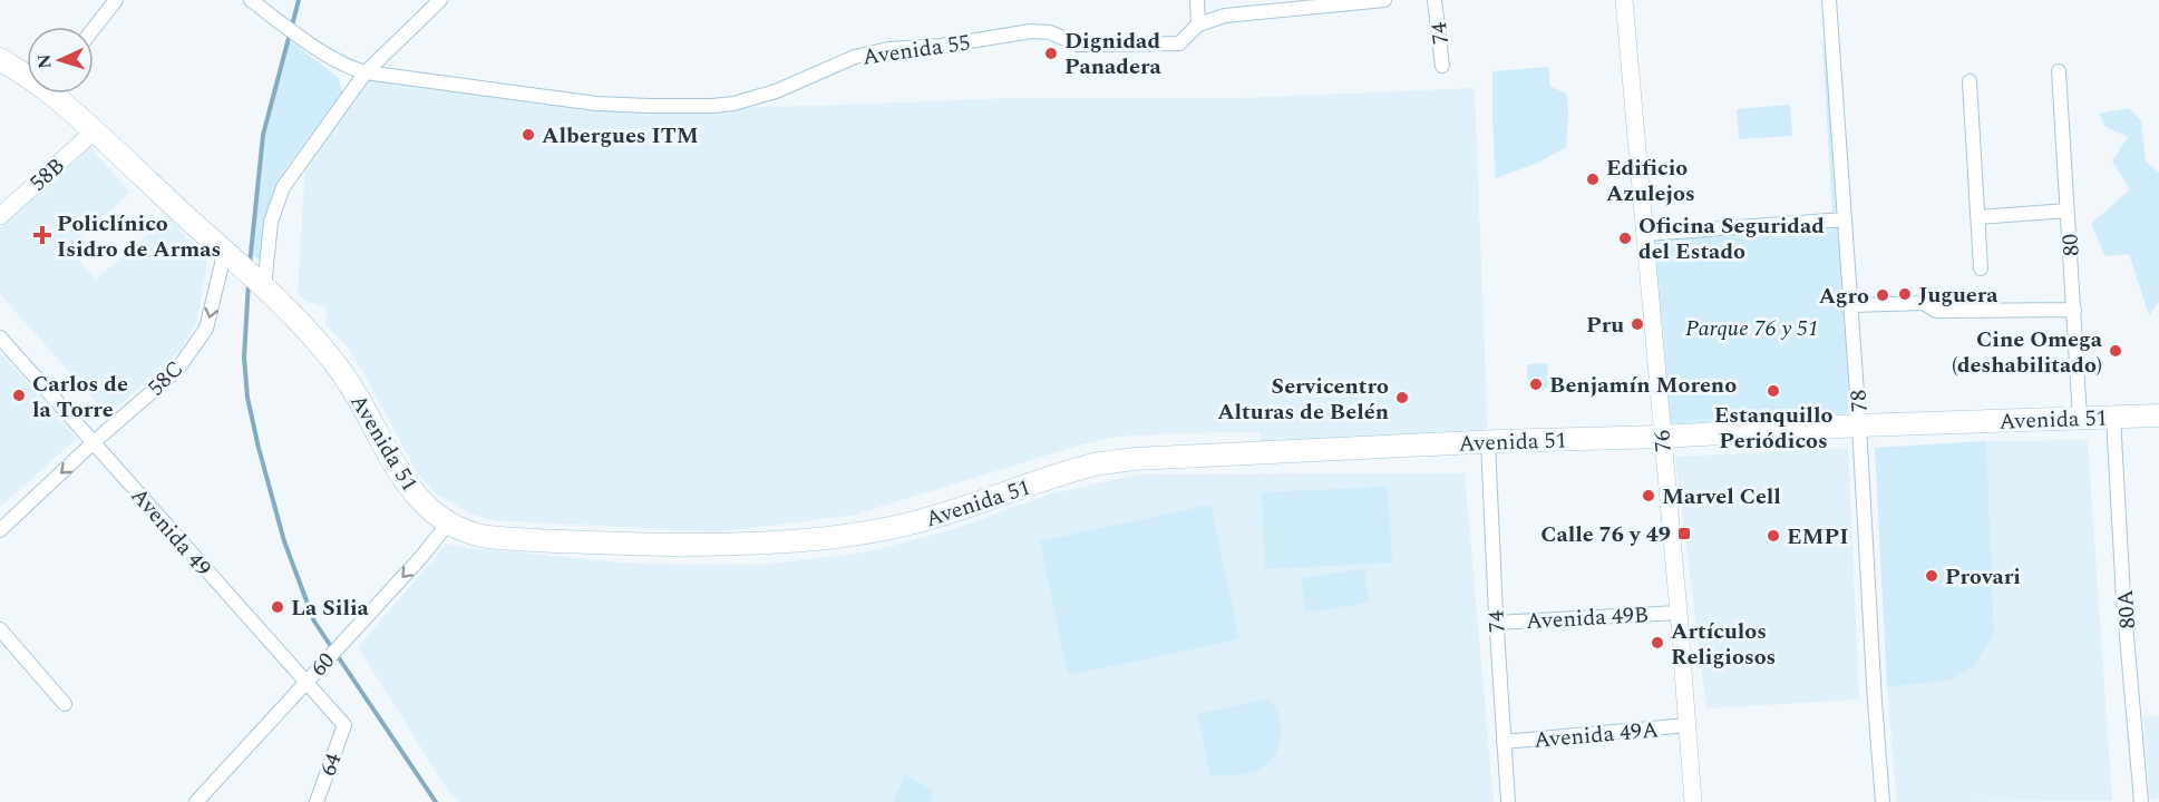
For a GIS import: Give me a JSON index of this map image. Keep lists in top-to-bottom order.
{
  "streets": {
    "main road": ["Avenida 51"],
    "street": [
      "74",
      "Avenida 55",
      "58B",
      "80",
      "58C",
      "78",
      "76",
      "Avenida 49",
      "80A",
      "Avenida 49B",
      "60",
      "Avenida 49A",
      "64"
    ]
  },
  "crossings": [
    ["74", "Avenida 51"],
    ["74", "Avenida 49B"],
    ["74", "Avenida 49A"],
    ["58B", "Avenida 51"],
    ["80", "Avenida 51"],
    ["58C", "Avenida 51"],
    ["58C", "Avenida 49"],
    ["78", "Avenida 51"],
    ["Avenida 51", "76"],
    ["Avenida 51", "80A"],
    ["Avenida 51", "60"],
    ["76", "Avenida 49B"],
    ["76", "Avenida 49A"],
    ["Avenida 49", "60"],
    ["Avenida 49", "64"]
  ],
  "one_way": ["58C", "60"],
  "parks": ["Parque 76 y 51"],
  "places": {
    "other": [
      "Dignidad Panadera",
      "Albergues ITM",
      "Edificio Azulejos",
      "Oficina Seguridad del Estado",
      "Juguera",
      "Agro",
      "Pru",
      "Cine Omega (deshabilitado)",
      "Benjamín Moreno",
      "Estanquillo Periódicos",
      "Carlos de la Torre",
      "Servicentro Alturas de Belén",
      "Marvel Cell",
      "EMPI",
      "Provari",
      "La Silia",
      "Artículos Religiosos"
    ],
    "health": ["Policlínico Isidro de Armas"],
    "transit": ["Calle 76 y 49"]
  },
  "north": "left"
}
